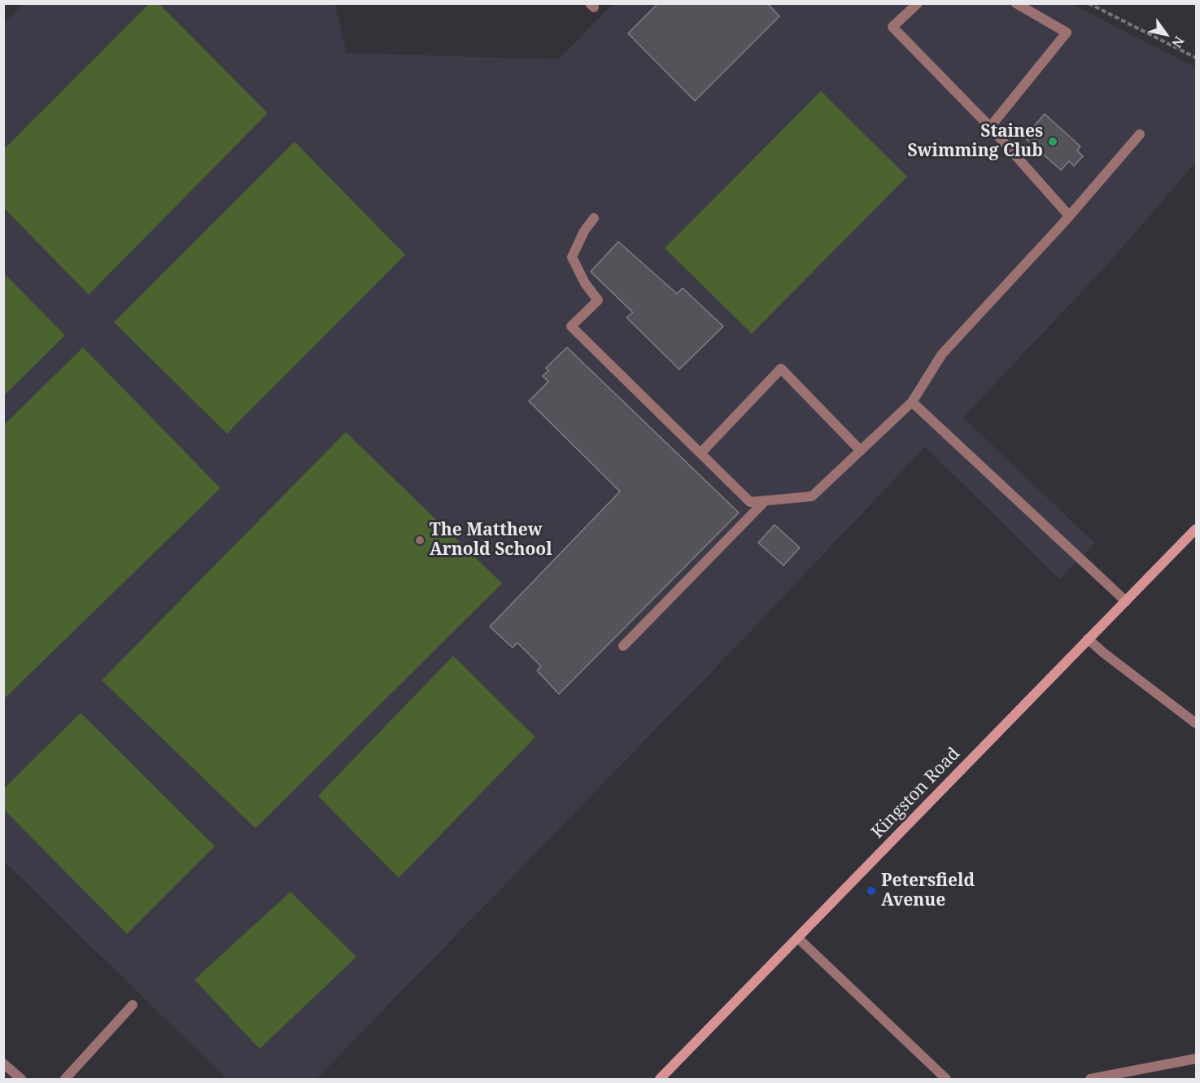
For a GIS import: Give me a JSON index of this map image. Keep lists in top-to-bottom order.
{
  "streets": {
    "street": ["Kingston Road"]
  },
  "places": ["Staines Swimming Club", "The Matthew Arnold School", "Petersfield Avenue"],
  "north": "bottom right"
}
